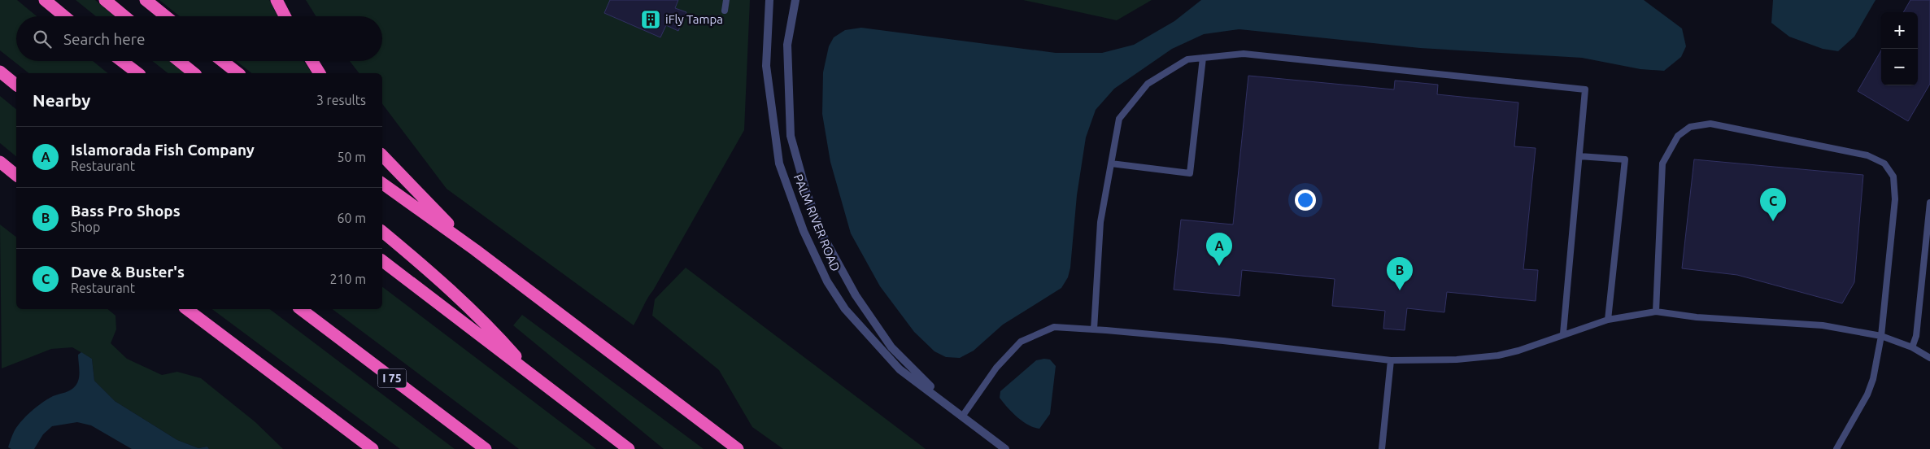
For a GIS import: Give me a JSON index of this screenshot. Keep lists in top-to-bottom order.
{
  "streets": {
    "highway": ["I 75"],
    "street": ["PALM RIVER ROAD"]
  },
  "places": {
    "building": ["iFly Tampa"]
  },
  "page": {
    "map_buttons": ["+", "−"],
    "search": "Search here",
    "heading": ["Nearby", "3 results"],
    "list": [
      {
        "mark": "A",
        "name": "Islamorada Fish Company",
        "note": "Restaurant",
        "value": "50 m"
      },
      {
        "mark": "B",
        "name": "Bass Pro Shops",
        "note": "Shop",
        "value": "60 m"
      },
      {
        "mark": "C",
        "name": "Dave & Buster's",
        "note": "Restaurant",
        "value": "210 m"
      }
    ],
    "pins": ["C", "A", "B"]
  }
}
